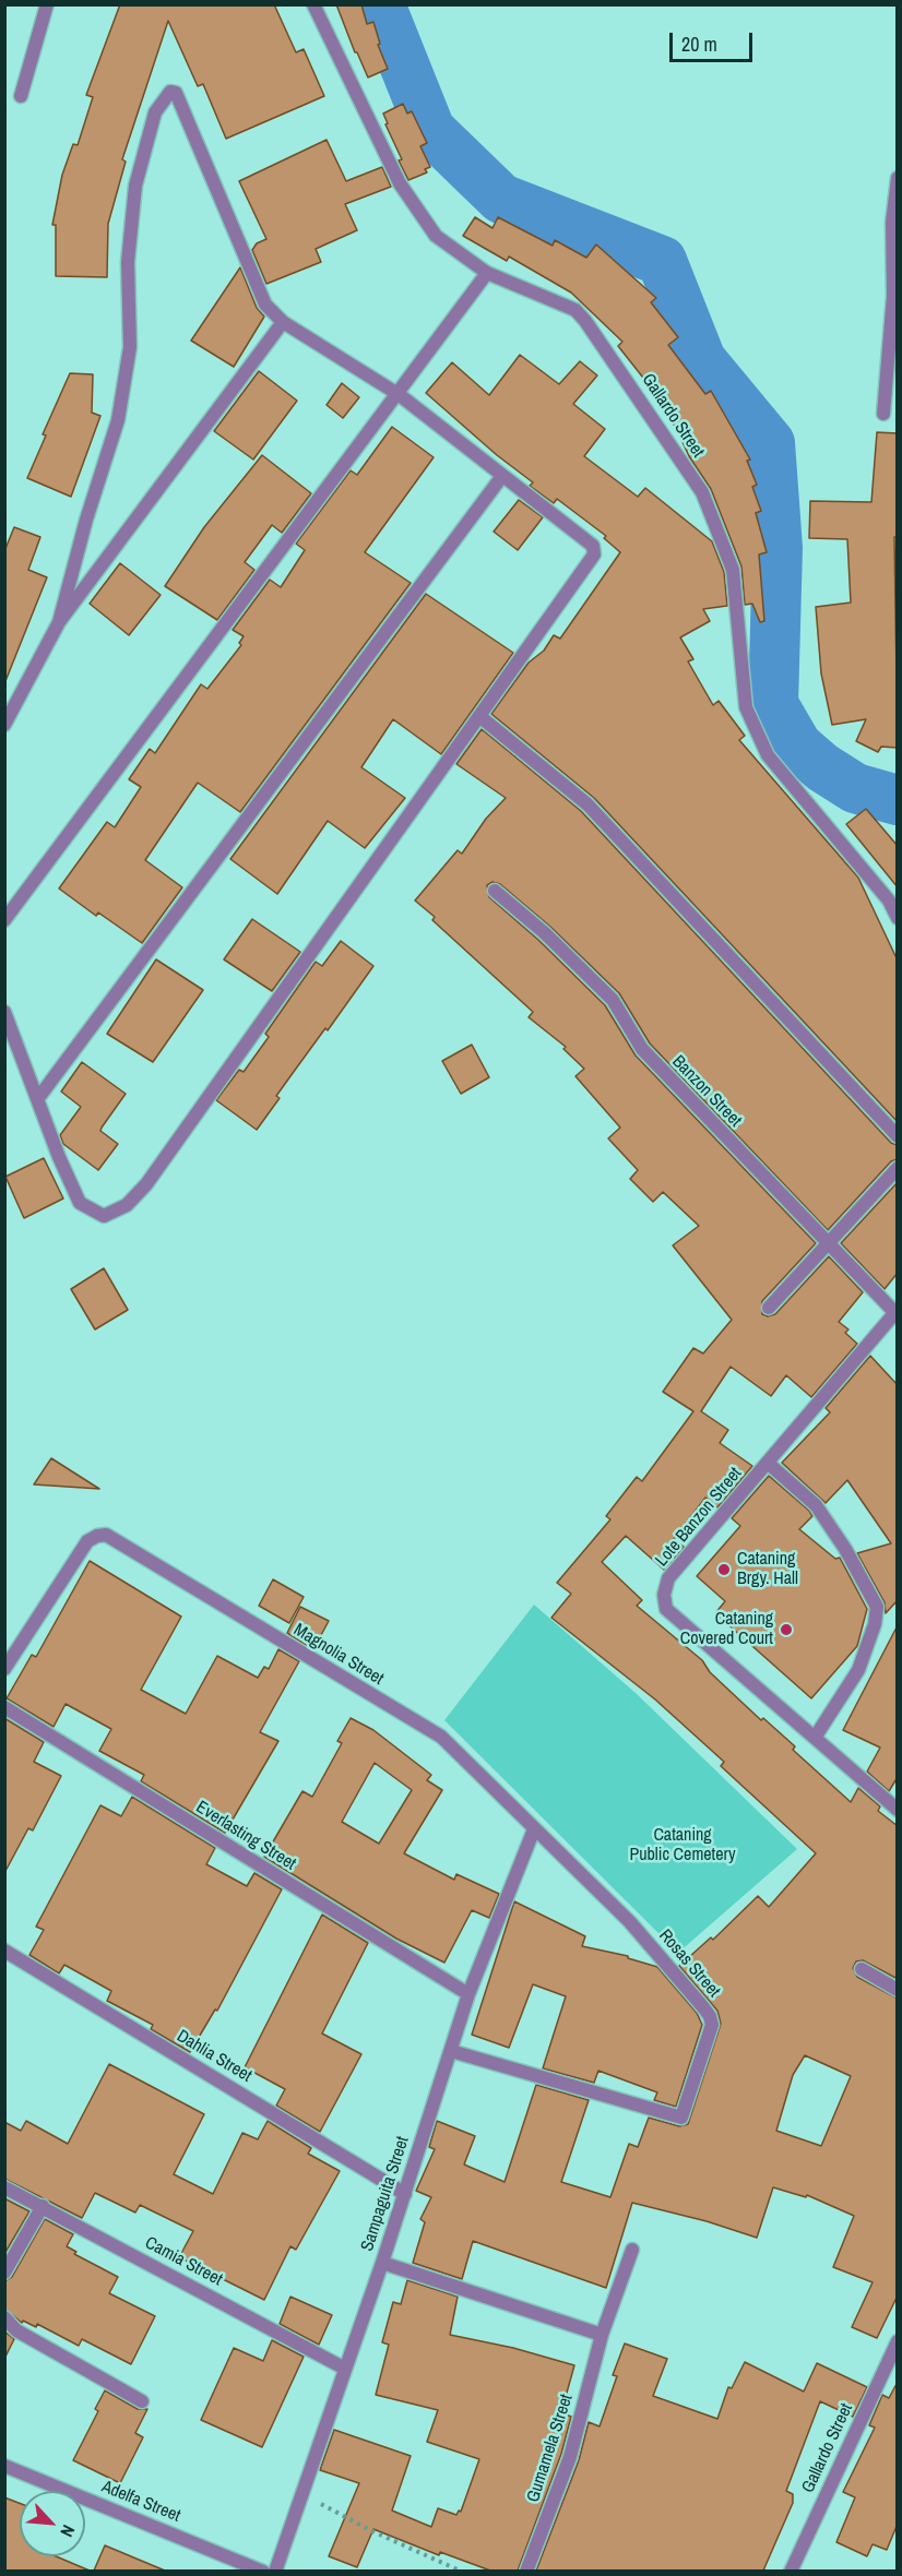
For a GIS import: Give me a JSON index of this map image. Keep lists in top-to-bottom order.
{
  "streets": {
    "street": [
      "Gallardo Street",
      "Banzon Street",
      "Lote Banzon Street",
      "Magnolia Street",
      "Everlasting Street",
      "Rosas Street",
      "Dahlia Street",
      "Sampaguita Street",
      "Camia Street",
      "Gumamela Street",
      "Adelfa Street"
    ]
  },
  "crossings": [
    ["Banzon Street", "Lote Banzon Street"],
    ["Magnolia Street", "Rosas Street"],
    ["Magnolia Street", "Sampaguita Street"],
    ["Everlasting Street", "Sampaguita Street"],
    ["Rosas Street", "Sampaguita Street"],
    ["Dahlia Street", "Sampaguita Street"],
    ["Sampaguita Street", "Camia Street"]
  ],
  "parks": ["Cataning Public Cemetery"],
  "places": ["Cataning Brgy. Hall", "Cataning Covered Court"],
  "scale_bar": "20 m",
  "north": "bottom right"
}
